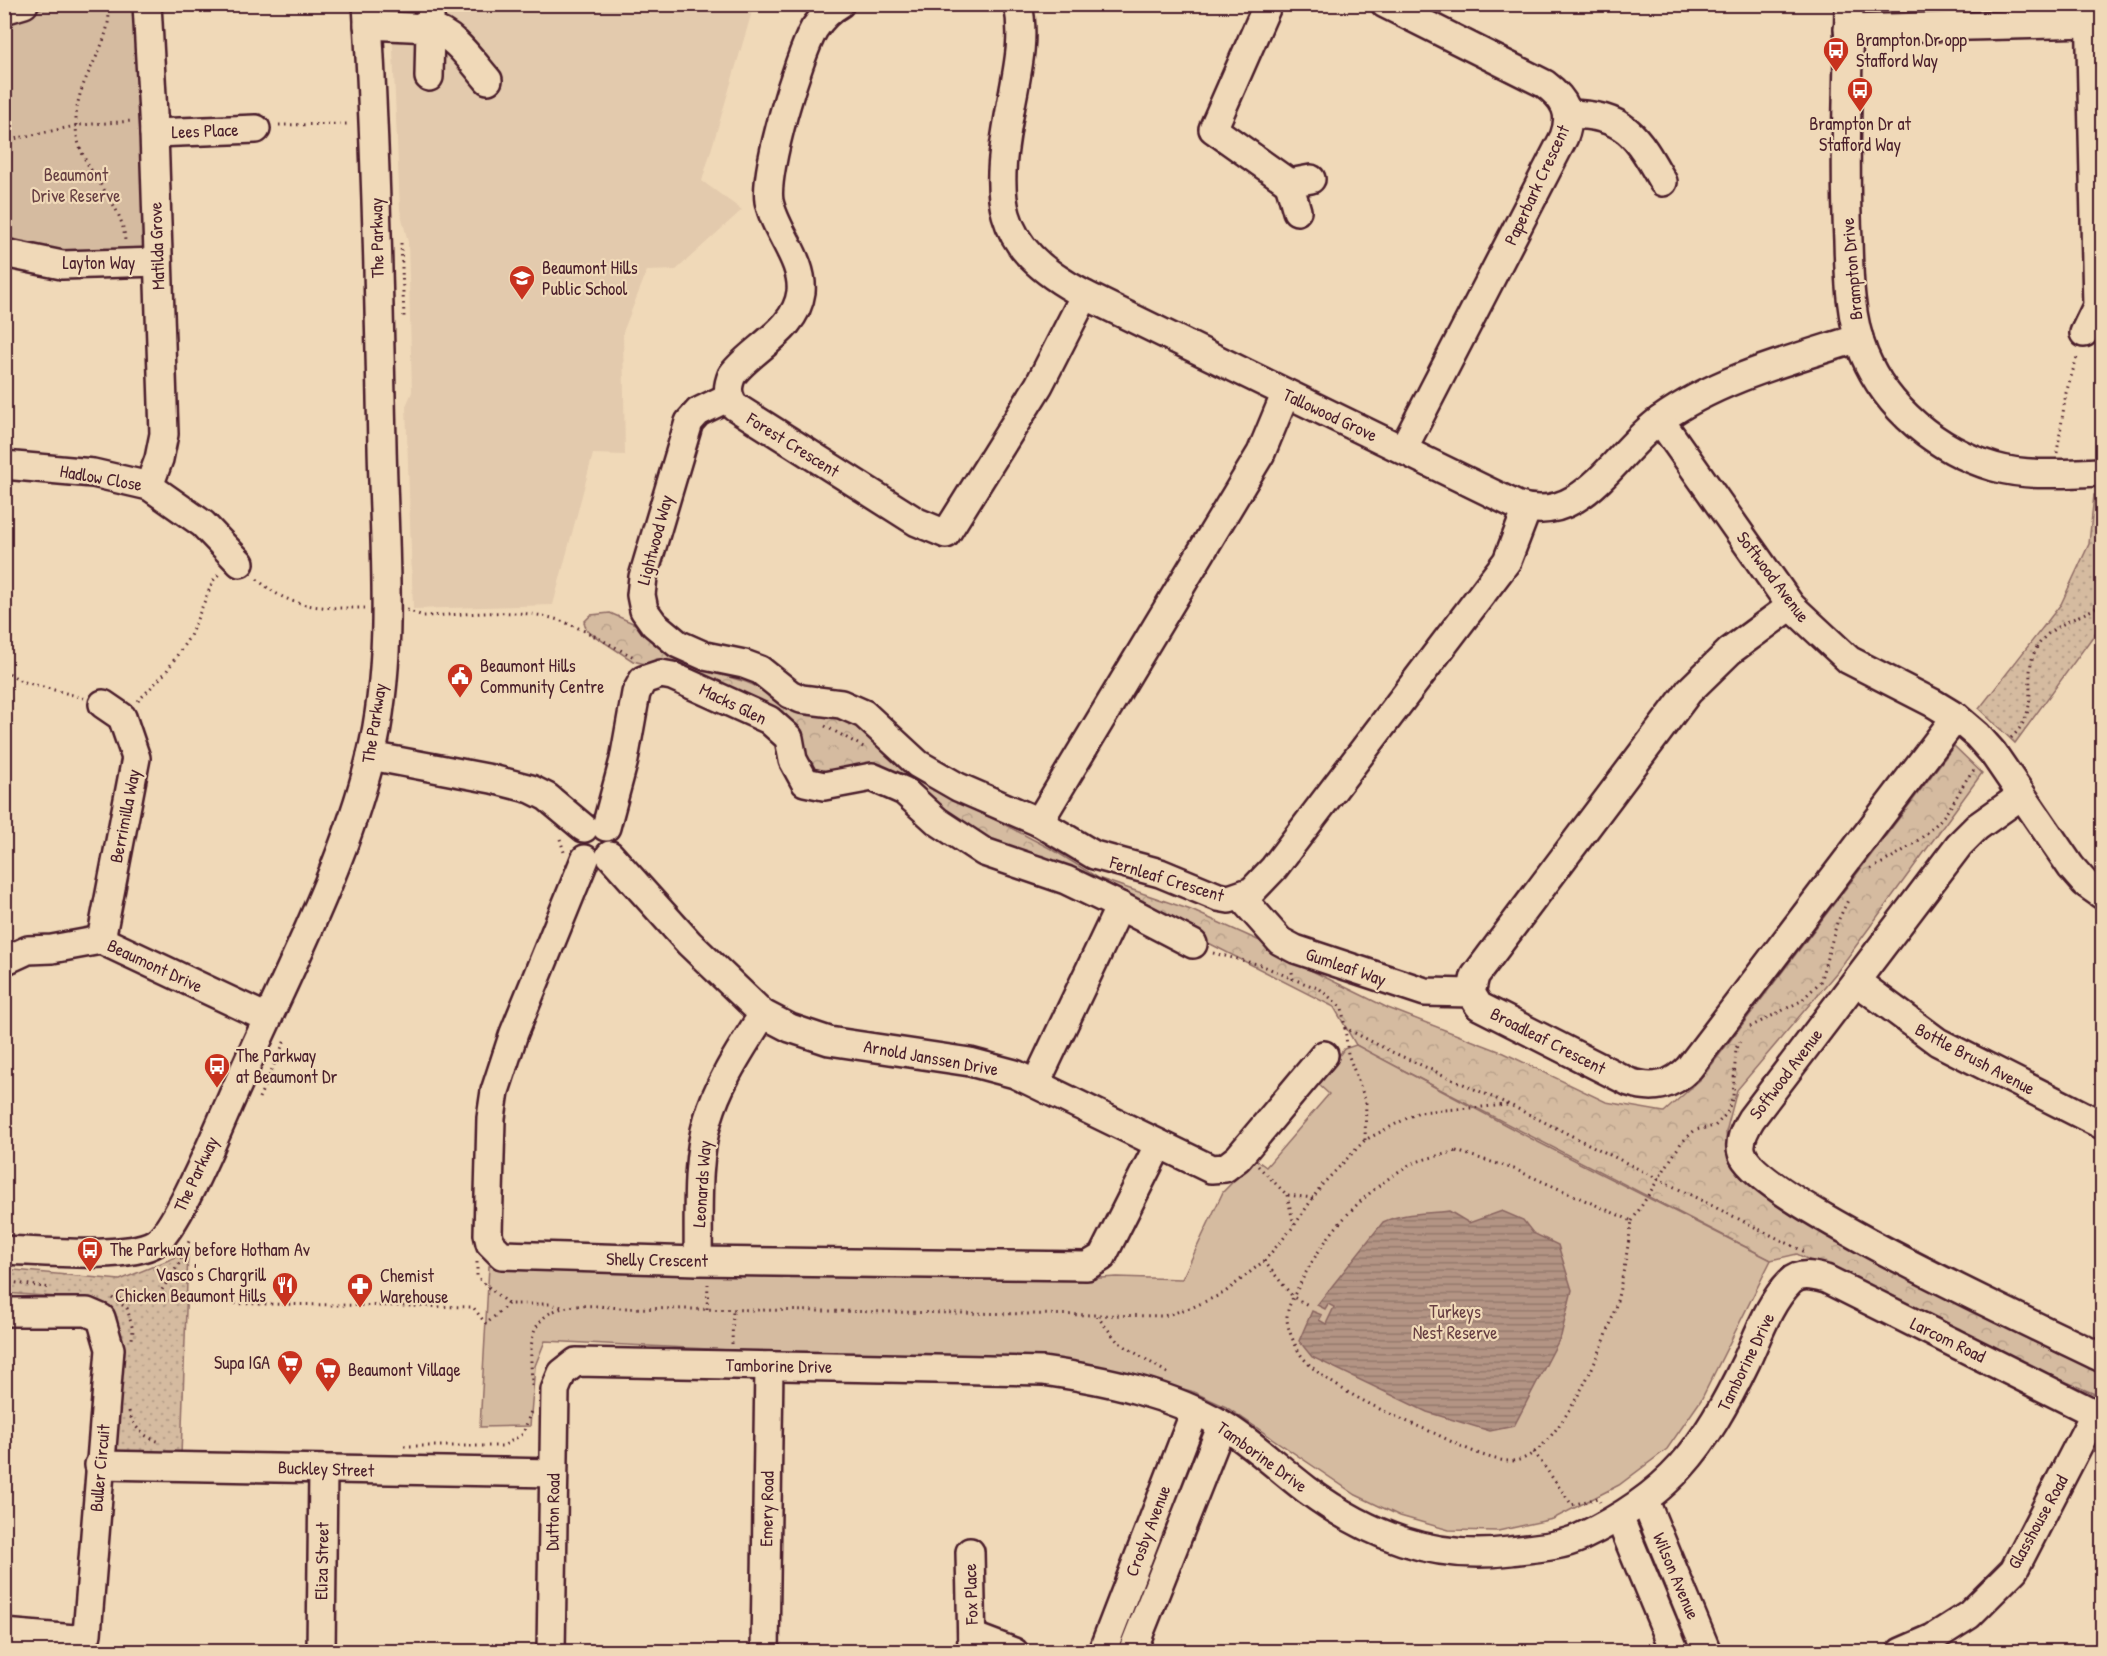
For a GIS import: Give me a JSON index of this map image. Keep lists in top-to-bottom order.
{
  "streets": {
    "street": [
      "Lees Place",
      "Paperbark Crescent",
      "The Parkway",
      "Matilda Grove",
      "Layton Way",
      "Brampton Drive",
      "Tallowood Grove",
      "Forest Crescent",
      "Hadlow Close",
      "Lightwood Way",
      "Softwood Avenue",
      "Macks Glen",
      "Berrimilla Way",
      "Fernleaf Crescent",
      "Beaumont Drive",
      "Gumleaf Way",
      "Broadleaf Crescent",
      "Arnold Janssen Drive",
      "Bottle Brush Avenue",
      "Leonards Way",
      "Shelly Crescent",
      "Larcom Road",
      "Tamborine Drive",
      "Buller Circuit",
      "Buckley Street",
      "Emery Road",
      "Dutton Road",
      "Glasshouse Road",
      "Crosby Avenue",
      "Eliza Street",
      "Wilson Avenue",
      "Fox Place"
    ]
  },
  "crossings": [
    ["Lees Place", "Matilda Grove"],
    ["Paperbark Crescent", "Tallowood Grove"],
    ["The Parkway", "Beaumont Drive"],
    ["Matilda Grove", "Layton Way"],
    ["Matilda Grove", "Hadlow Close"],
    ["Tallowood Grove", "Forest Crescent"],
    ["Tallowood Grove", "Fernleaf Crescent"],
    ["Forest Crescent", "Lightwood Way"],
    ["Lightwood Way", "Fernleaf Crescent"],
    ["Softwood Avenue", "Broadleaf Crescent"],
    ["Softwood Avenue", "Bottle Brush Avenue"],
    ["Berrimilla Way", "Beaumont Drive"],
    ["Fernleaf Crescent", "Gumleaf Way"],
    ["Gumleaf Way", "Broadleaf Crescent"],
    ["Arnold Janssen Drive", "Leonards Way"],
    ["Arnold Janssen Drive", "Shelly Crescent"],
    ["Leonards Way", "Shelly Crescent"],
    ["Larcom Road", "Tamborine Drive"],
    ["Larcom Road", "Glasshouse Road"],
    ["Tamborine Drive", "Emery Road"],
    ["Tamborine Drive", "Dutton Road"],
    ["Tamborine Drive", "Crosby Avenue"],
    ["Tamborine Drive", "Wilson Avenue"],
    ["Buller Circuit", "Buckley Street"],
    ["Buckley Street", "Dutton Road"],
    ["Buckley Street", "Eliza Street"]
  ],
  "parks": ["Beaumont Drive Reserve", "Turkeys Nest Reserve"],
  "places": {
    "bus stop": [
      "Brampton Dr opp Stafford Way",
      "Brampton Dr at Stafford Way",
      "The Parkway at Beaumont Dr",
      "The Parkway before Hotham Av"
    ],
    "school or university": ["Beaumont Hills Public School"],
    "public building": ["Beaumont Hills Community Centre"],
    "restaurant": ["Vasco's Chargrill Chicken Beaumont Hills"],
    "pharmacy": ["Chemist Warehouse"],
    "supermarket": ["Supa IGA", "Beaumont Village"]
  }
}
